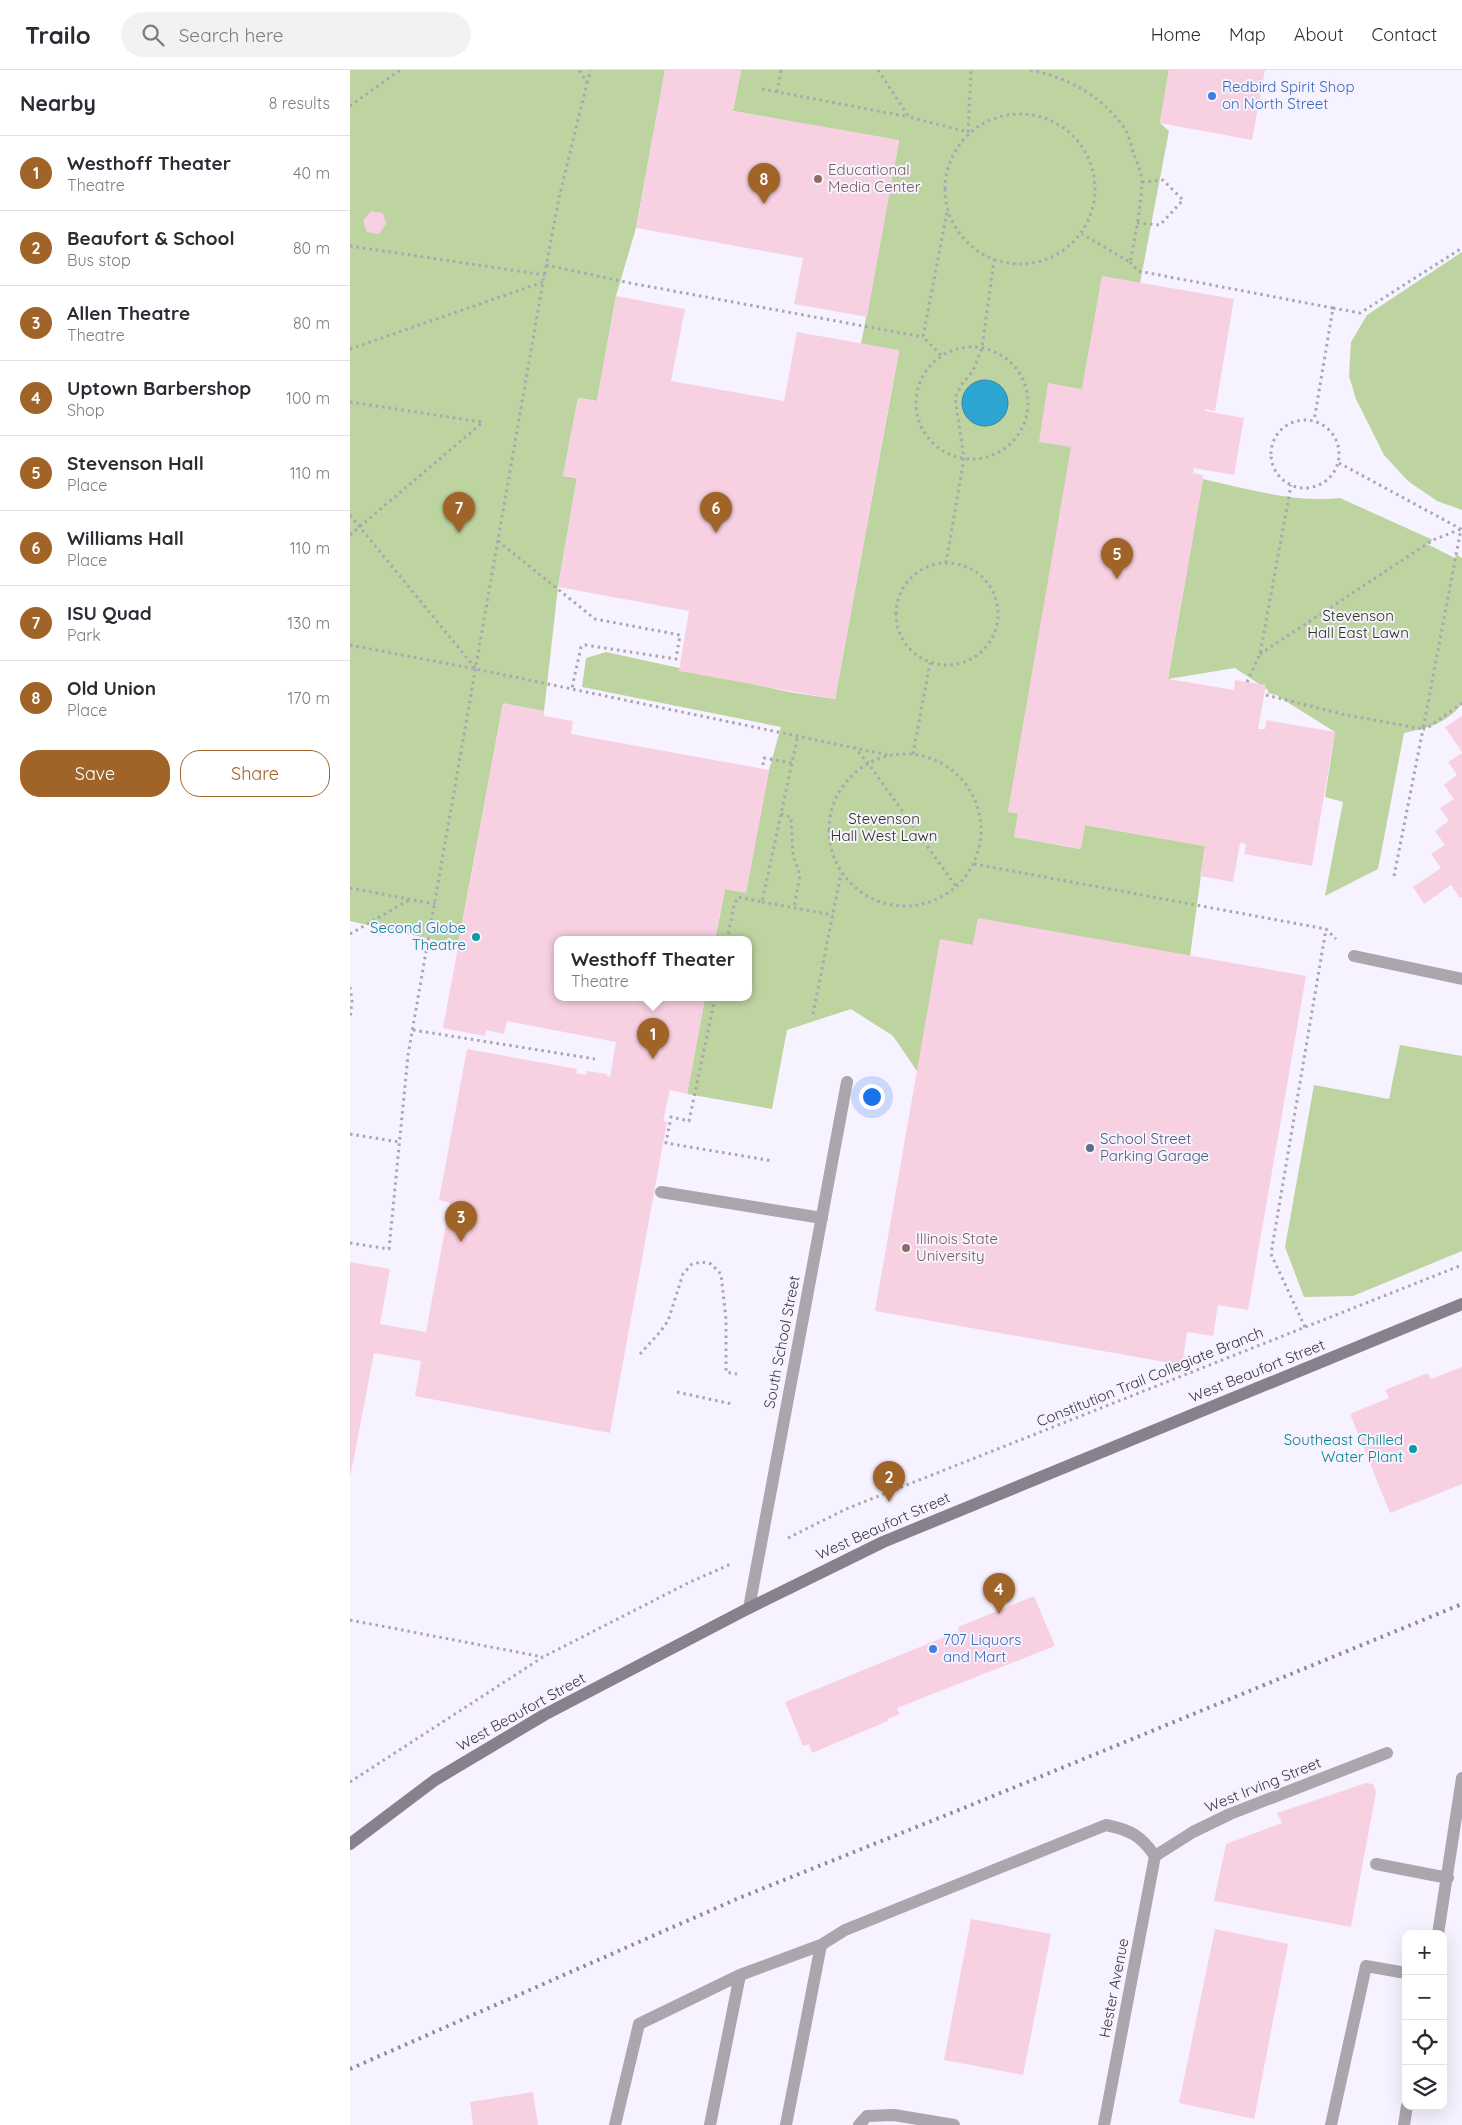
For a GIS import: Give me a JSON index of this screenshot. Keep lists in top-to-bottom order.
{
  "streets": {
    "street": [
      "South School Street",
      "West Beaufort Street",
      "West Irving Street",
      "Hester Avenue"
    ],
    "path": ["Constitution Trail Collegiate Branch"]
  },
  "crossings": [
    ["South School Street", "West Beaufort Street"],
    ["West Irving Street", "Hester Avenue"]
  ],
  "parks": ["Stevenson Hall East Lawn", "Stevenson Hall West Lawn"],
  "places": [
    "Redbird Spirit Shop on North Street",
    "Educational Media Center",
    "Second Globe Theatre",
    "School Street Parking Garage",
    "Illinois State University",
    "Southeast Chilled Water Plant",
    "707 Liquors and Mart"
  ],
  "page": {
    "header": "Trailo",
    "search": "Search here",
    "nav": [
      "Home",
      "Map",
      "About",
      "Contact"
    ],
    "heading": ["Nearby", "8 results"],
    "list": [
      {
        "mark": "1",
        "name": "Westhoff Theater",
        "note": "Theatre",
        "value": "40 m"
      },
      {
        "mark": "2",
        "name": "Beaufort & School",
        "note": "Bus stop",
        "value": "80 m"
      },
      {
        "mark": "3",
        "name": "Allen Theatre",
        "note": "Theatre",
        "value": "80 m"
      },
      {
        "mark": "4",
        "name": "Uptown Barbershop",
        "note": "Shop",
        "value": "100 m"
      },
      {
        "mark": "5",
        "name": "Stevenson Hall",
        "note": "Place",
        "value": "110 m"
      },
      {
        "mark": "6",
        "name": "Williams Hall",
        "note": "Place",
        "value": "110 m"
      },
      {
        "mark": "7",
        "name": "ISU Quad",
        "note": "Park",
        "value": "130 m"
      },
      {
        "mark": "8",
        "name": "Old Union",
        "note": "Place",
        "value": "170 m"
      }
    ],
    "pins": [
      "8",
      "6",
      "7",
      "5",
      "1",
      "3",
      "2",
      "4"
    ],
    "buttons": ["Save", "Share"],
    "popup": ["Westhoff Theater", "Theatre"],
    "map_buttons": ["+", "−"]
  }
}
